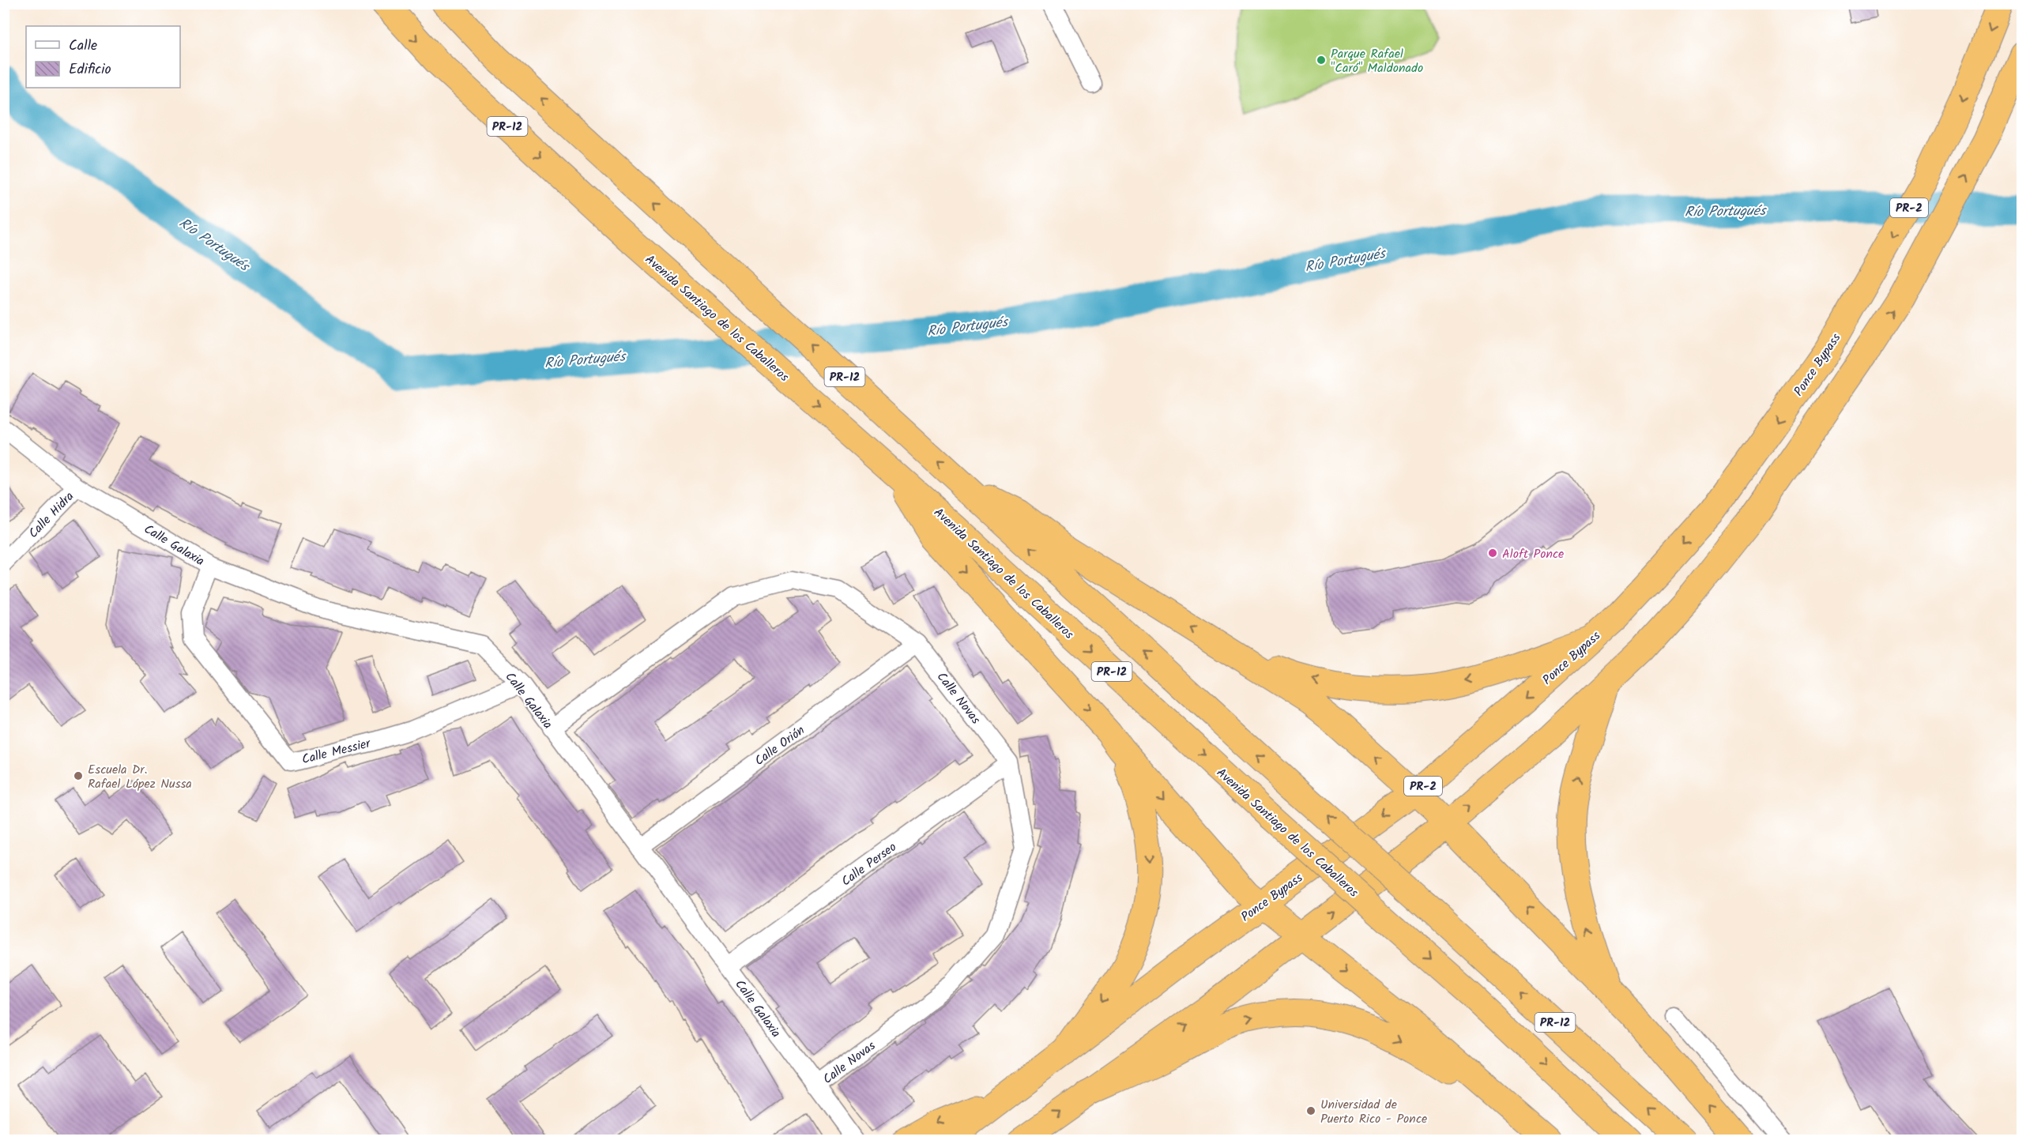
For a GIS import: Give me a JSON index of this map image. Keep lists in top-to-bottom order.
{
  "streets": {
    "highway": [
      "PR-12",
      "PR-2",
      "Avenida Santiago de los Caballeros",
      "Ponce Bypass"
    ],
    "street": [
      "Calle Hidra",
      "Calle Galaxia",
      "Calle Novas",
      "Calle Orión",
      "Calle Messier",
      "Calle Perseo"
    ]
  },
  "crossings": [
    ["Calle Hidra", "Calle Galaxia"],
    ["Calle Galaxia", "Calle Novas"],
    ["Calle Galaxia", "Calle Orión"],
    ["Calle Galaxia", "Calle Messier"],
    ["Calle Galaxia", "Calle Perseo"],
    ["Calle Novas", "Calle Orión"],
    ["Calle Novas", "Calle Perseo"]
  ],
  "water": ["Río Portugués"],
  "places": [
    "Parque Rafael \"Caró\" Maldonado",
    "Aloft Ponce",
    "Escuela Dr. Rafael López Nussa",
    "Universidad de Puerto Rico - Ponce"
  ],
  "legend": ["Calle", "Edificio"]
}
